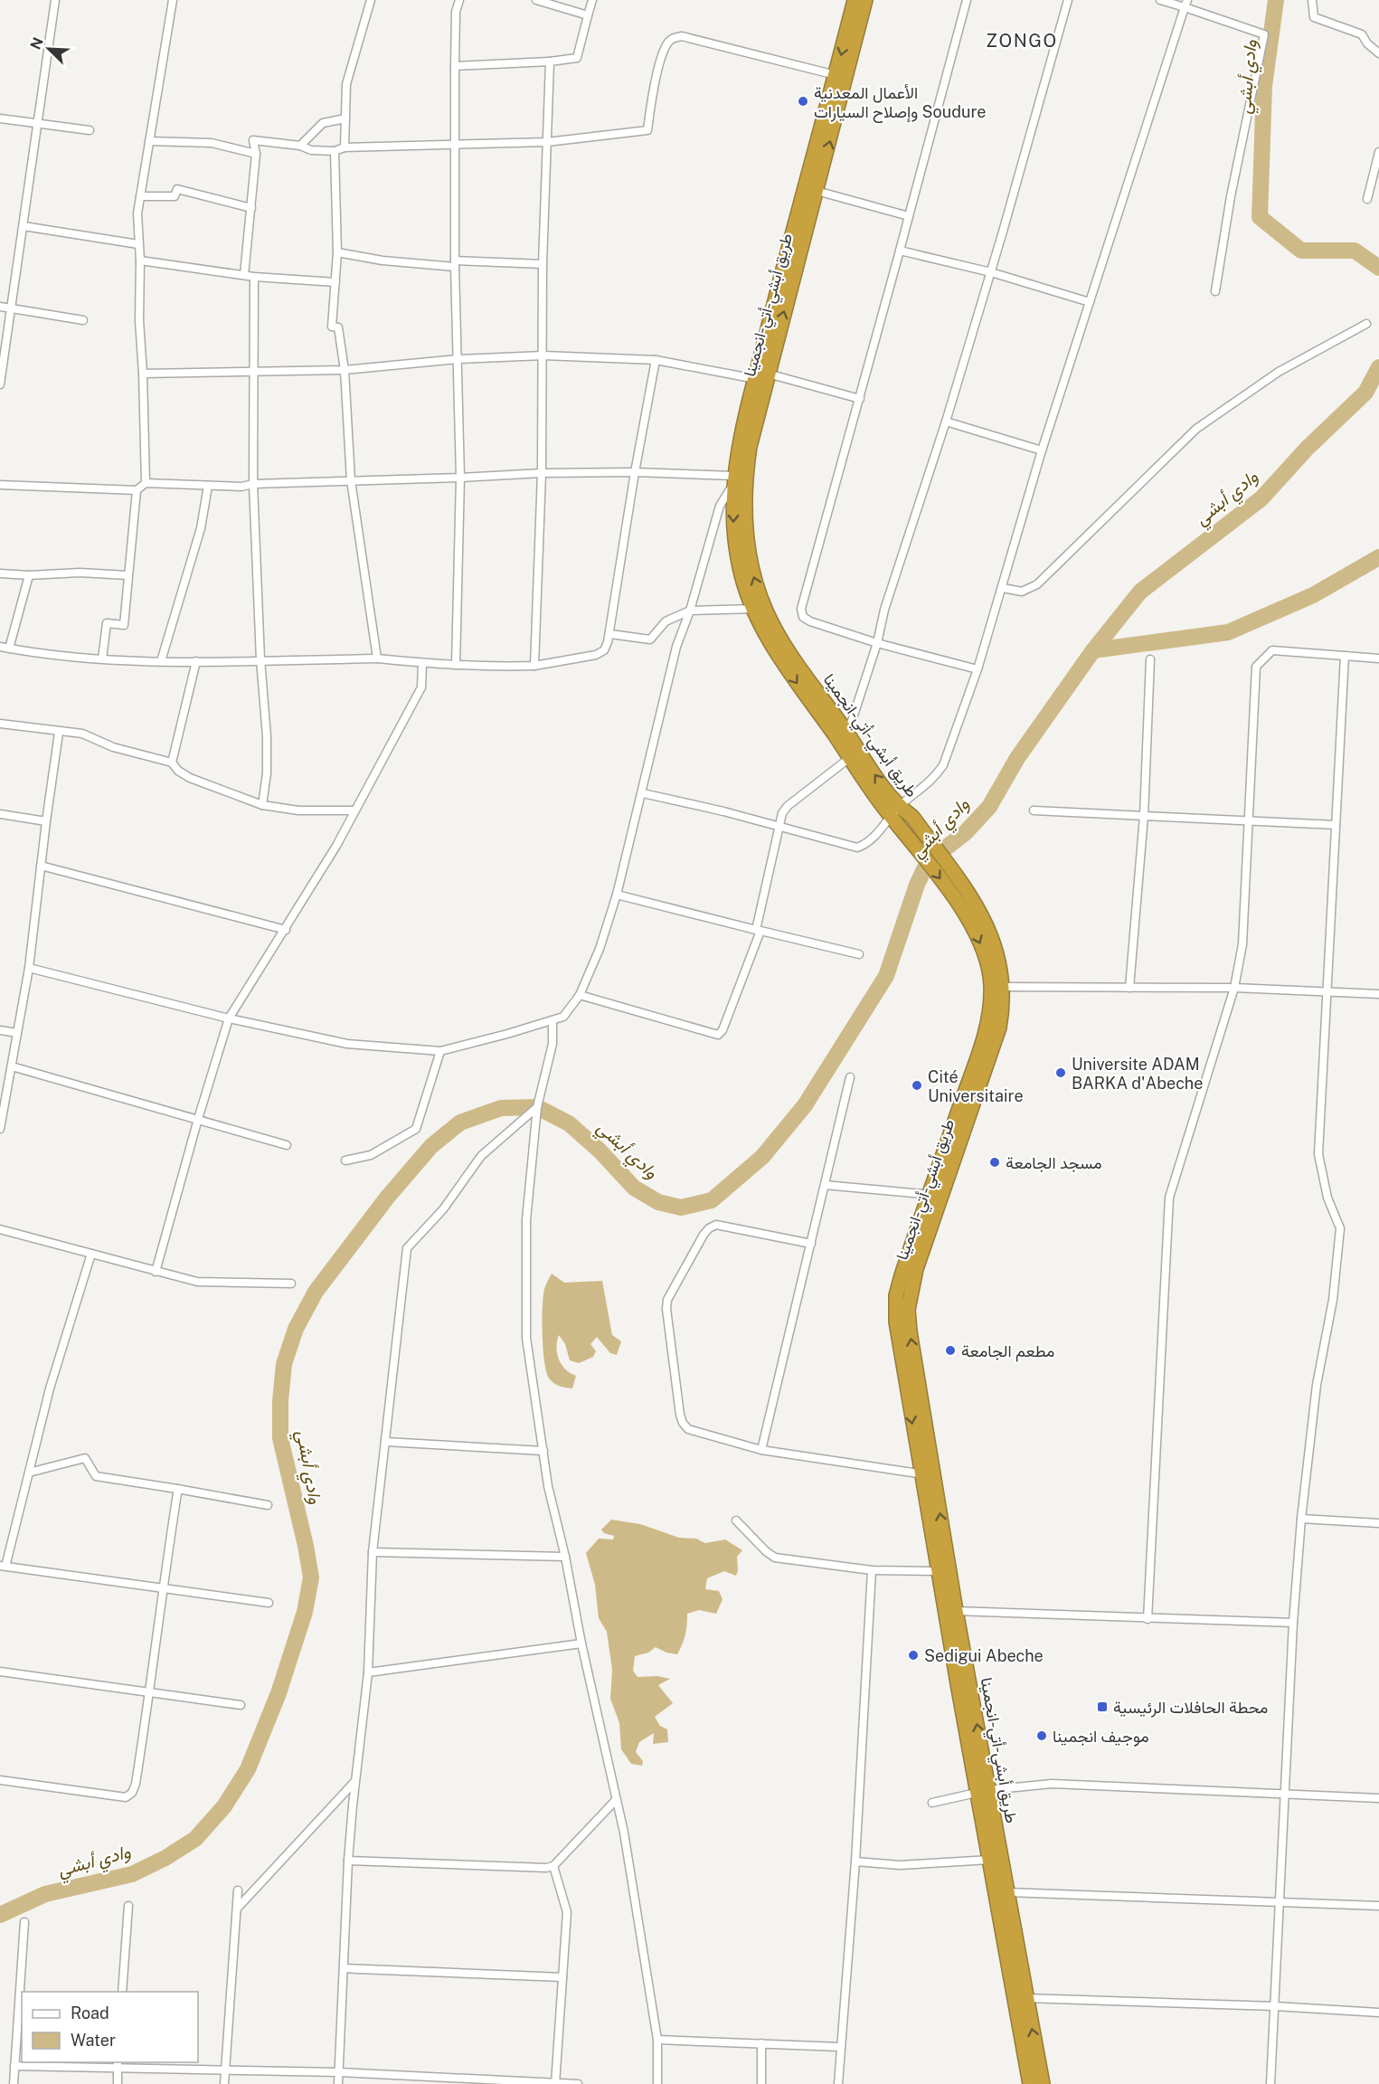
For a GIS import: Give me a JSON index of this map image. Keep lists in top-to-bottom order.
{
  "streets": {
    "highway": ["طريق أبشي-أتي-انجمينا"]
  },
  "districts": ["ZONGO"],
  "water": ["وادي أبشي"],
  "places": {
    "other": [
      "الأعمال المعدنية وإصلاح السيارات Soudure",
      "Universite ADAM BARKA d'Abeche",
      "Cité Universitaire",
      "مسجد الجامعة",
      "مطعم الجامعة",
      "Sedigui Abeche",
      "موجيف انجمينا"
    ],
    "transit": ["محطة الحافلات الرئيسية"]
  },
  "legend": ["Road", "Water"],
  "north": "top left"
}
